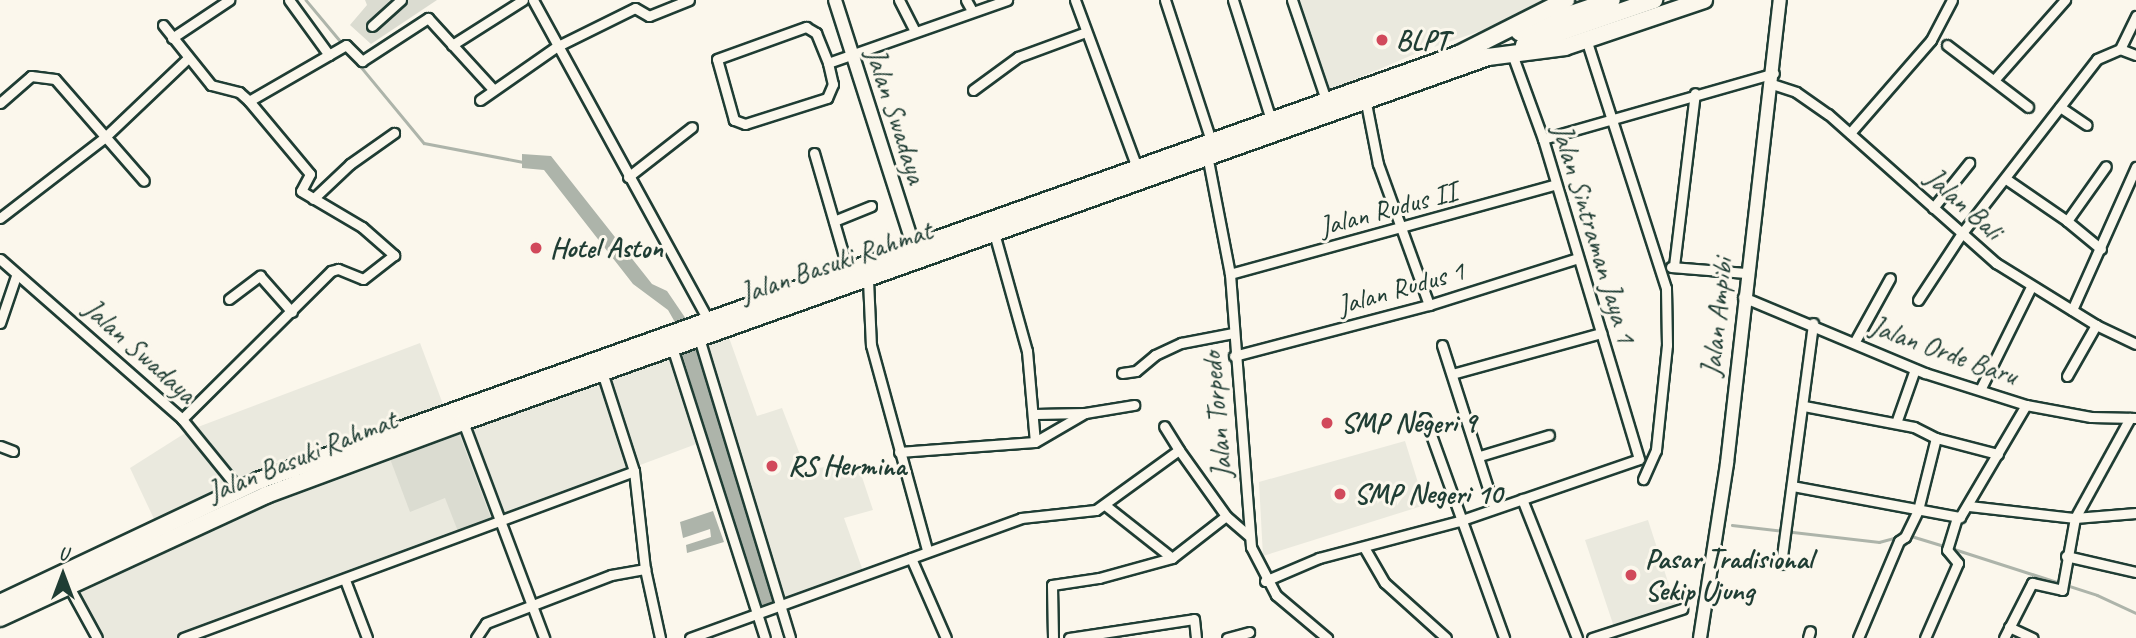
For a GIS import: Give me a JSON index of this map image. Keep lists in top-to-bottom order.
{
  "streets": {
    "highway": ["Jalan Basuki Rahmat"],
    "street": [
      "Jalan Swadaya",
      "Jalan Bali",
      "Jalan Rudus II",
      "Jalan Sintraman Jaya 1",
      "Jalan Rudus 1",
      "Jalan Ampibi",
      "Jalan Orde Baru",
      "Jalan Torpedo"
    ]
  },
  "crossings": [
    ["Jalan Swadaya", "Jalan Basuki Rahmat"],
    ["Jalan Bali", "Jalan Ampibi"],
    ["Jalan Rudus II", "Jalan Sintraman Jaya 1"],
    ["Jalan Rudus II", "Jalan Torpedo"],
    ["Jalan Sintraman Jaya 1", "Jalan Basuki Rahmat"],
    ["Jalan Sintraman Jaya 1", "Jalan Rudus 1"],
    ["Jalan Basuki Rahmat", "Jalan Torpedo"],
    ["Jalan Rudus 1", "Jalan Torpedo"],
    ["Jalan Ampibi", "Jalan Orde Baru"]
  ],
  "places": [
    "BLPT",
    "Hotel Aston",
    "SMP Negeri 9",
    "RS Hermina",
    "SMP Negeri 10",
    "Pasar Tradisional Sekip Ujung"
  ],
  "north": "top"
}
